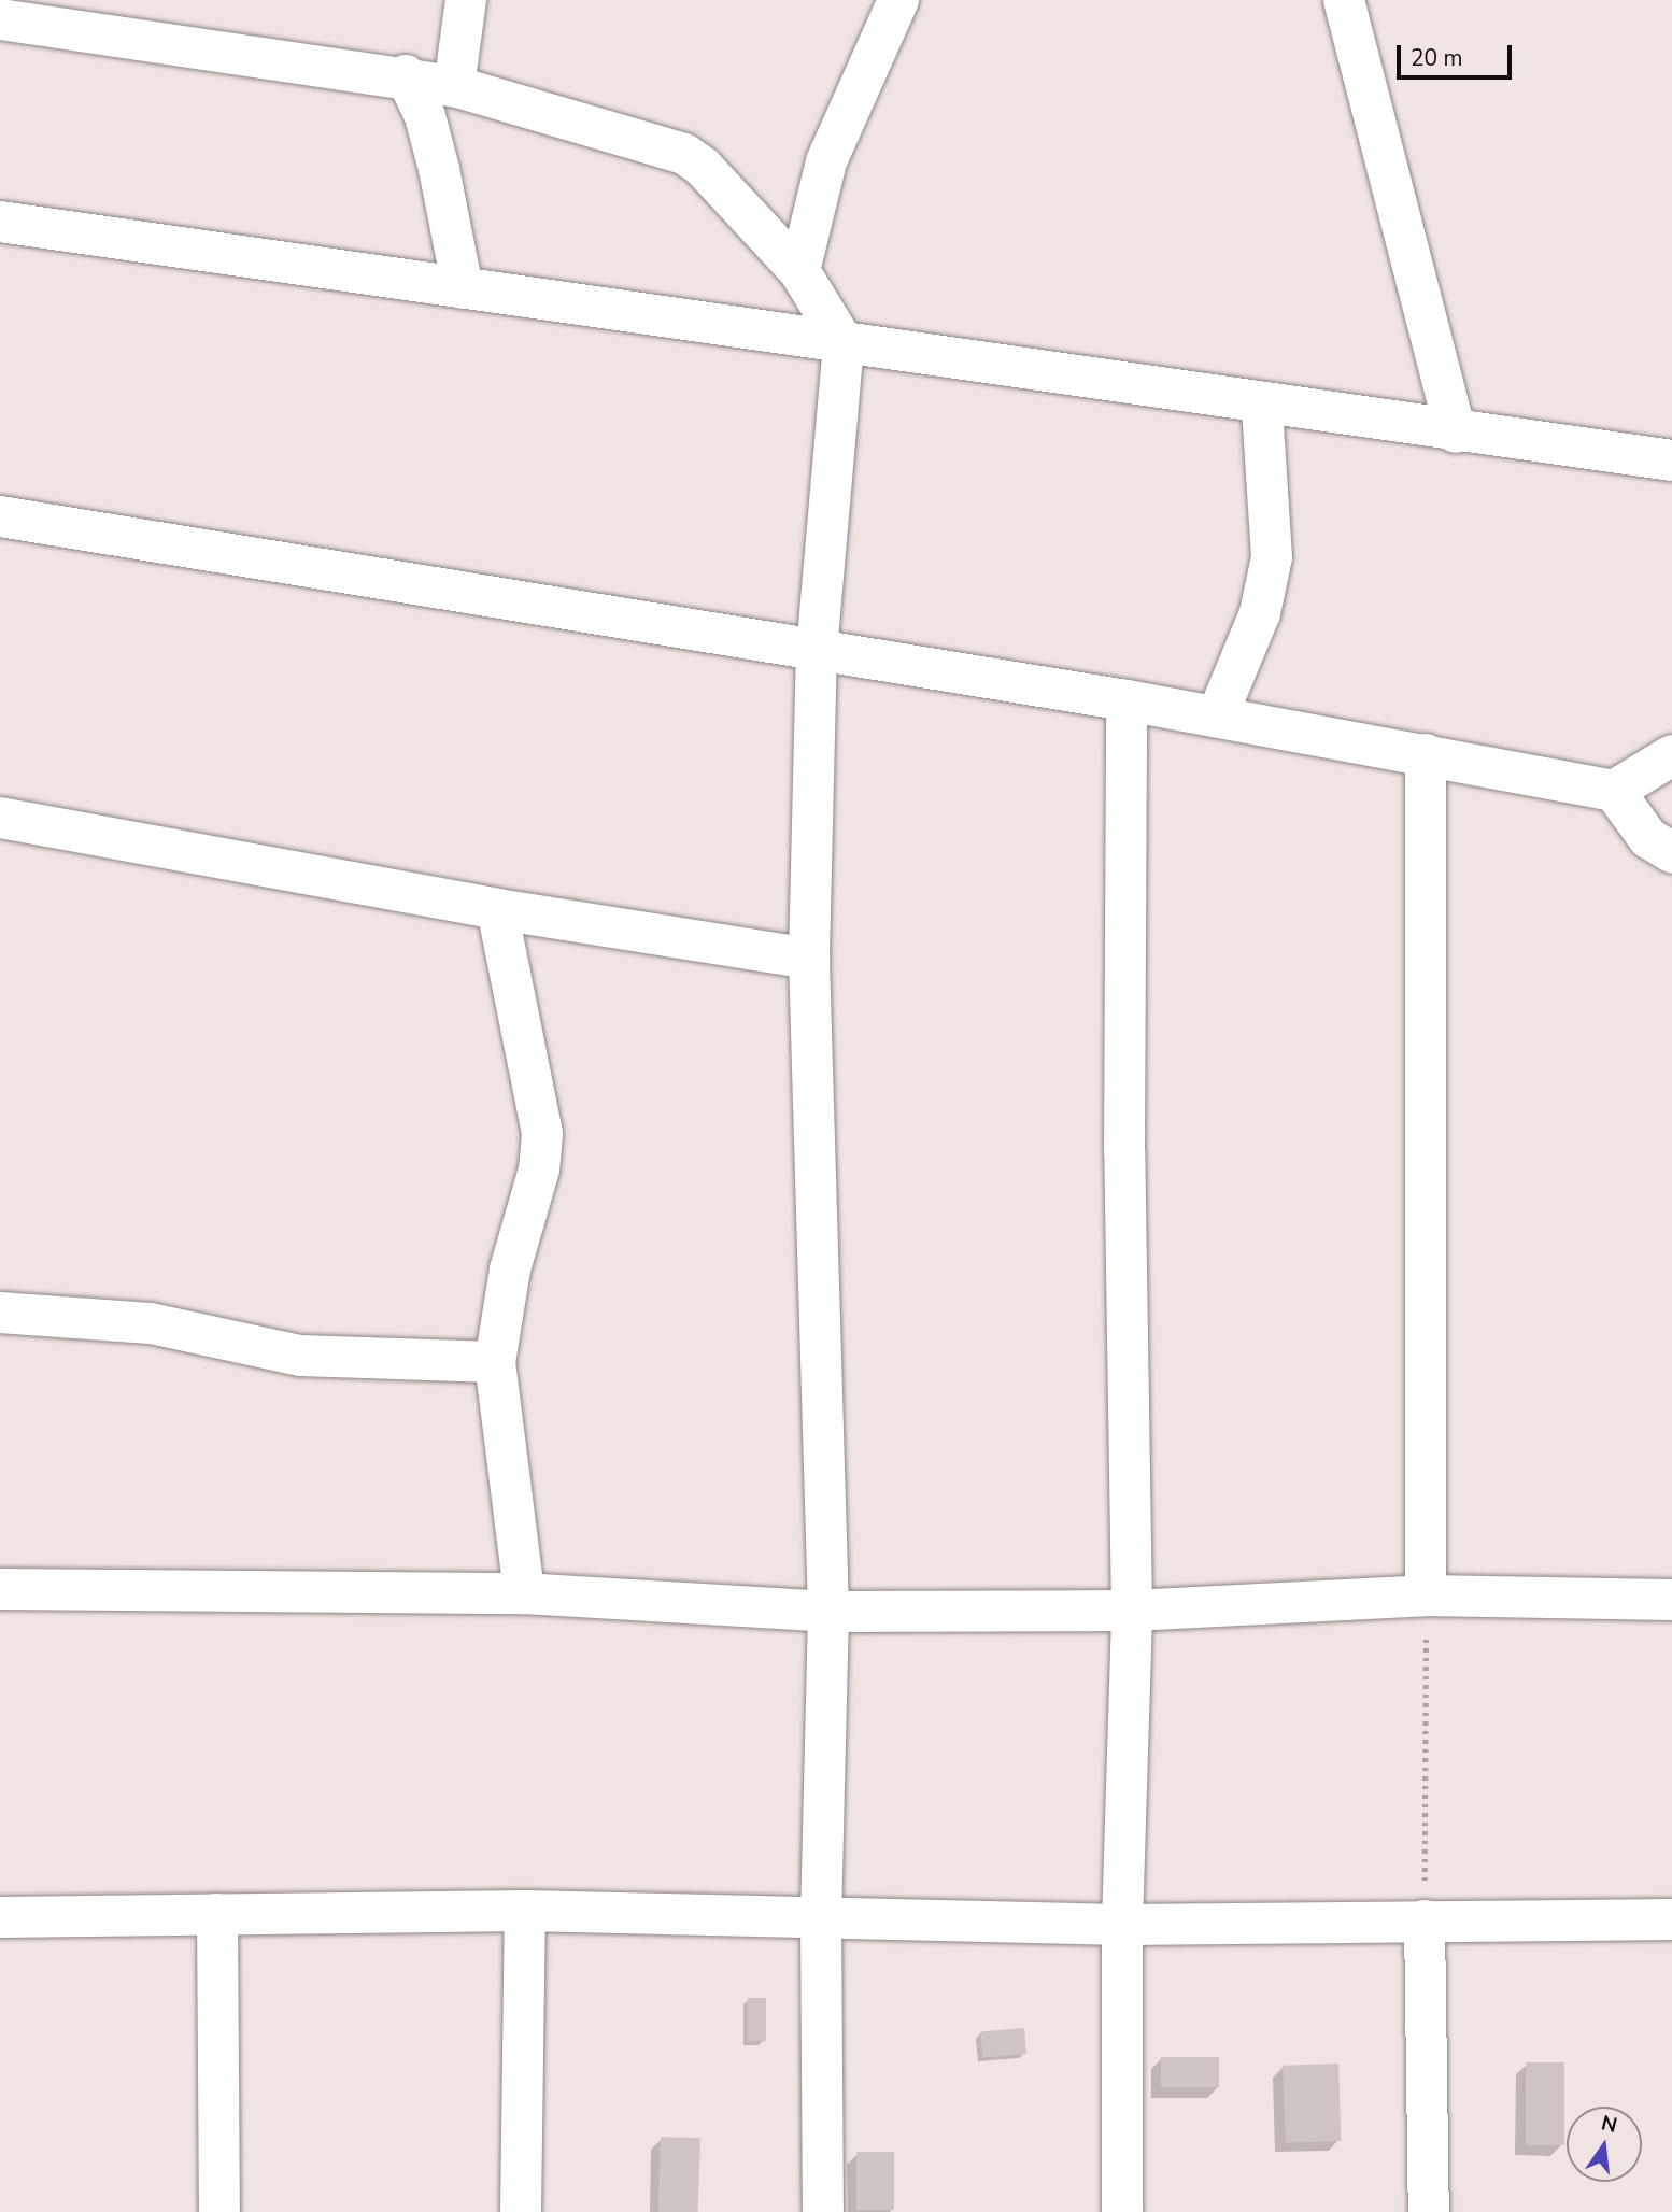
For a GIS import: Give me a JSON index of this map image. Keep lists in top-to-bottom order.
{
  "scale_bar": "20 m",
  "north": "top"
}
